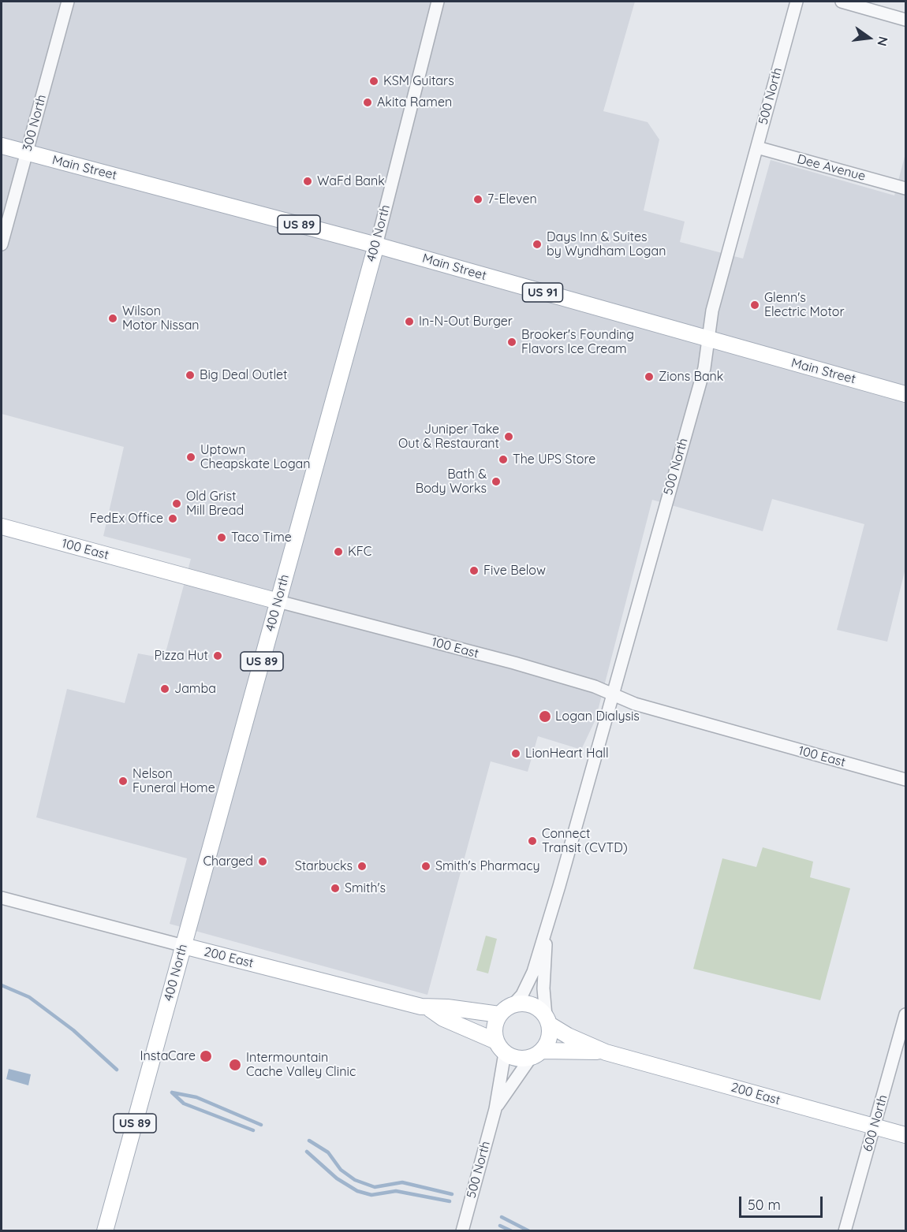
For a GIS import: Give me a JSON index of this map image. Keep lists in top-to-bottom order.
{
  "streets": {
    "main road": [
      "Main Street",
      "US 89",
      "400 North",
      "US 91",
      "100 East",
      "200 East"
    ],
    "street": [
      "500 North",
      "300 North",
      "Dee Avenue",
      "600 North"
    ]
  },
  "crossings": [
    ["500 North", "Main Street"],
    ["500 North", "Dee Avenue"],
    ["500 North", "100 East"],
    ["500 North", "200 East"],
    ["300 North", "Main Street"],
    ["Main Street", "400 North"],
    ["400 North", "100 East"],
    ["400 North", "200 East"],
    ["200 East", "600 North"]
  ],
  "places": [
    "KSM Guitars",
    "Akita Ramen",
    "WaFd Bank",
    "7-Eleven",
    "Days Inn & Suites by Wyndham Logan",
    "Glenn's Electric Motor",
    "Wilson Motor Nissan",
    "In-N-Out Burger",
    "Brooker's Founding Flavors Ice Cream",
    "Big Deal Outlet",
    "Zions Bank",
    "Juniper Take Out & Restaurant",
    "Uptown Cheapskate Logan",
    "The UPS Store",
    "Bath & Body Works",
    "Old Grist Mill Bread",
    "FedEx Office",
    "Taco Time",
    "KFC",
    "Five Below",
    "Pizza Hut",
    "Jamba",
    "Logan Dialysis",
    "LionHeart Hall",
    "Nelson Funeral Home",
    "Connect Transit (CVTD)",
    "Charged",
    "Starbucks",
    "Smith's Pharmacy",
    "Smith's",
    "InstaCare",
    "Intermountain Cache Valley Clinic"
  ],
  "scale_bar": "50 m",
  "north": "right"
}
